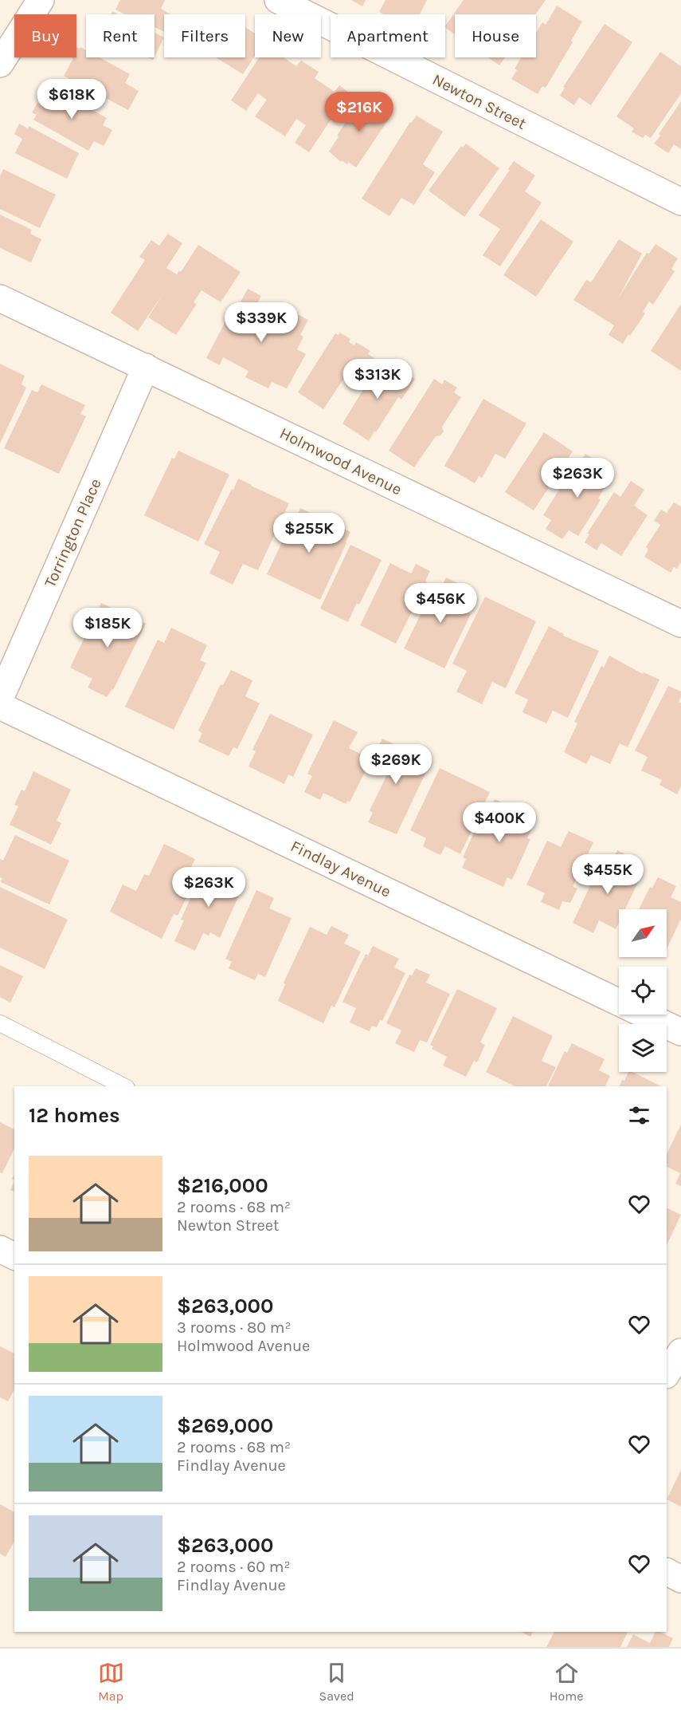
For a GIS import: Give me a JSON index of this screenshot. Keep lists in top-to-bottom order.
{
  "streets": {
    "street": [
      "Newton Street",
      "Holmwood Avenue",
      "Torrington Place",
      "Findlay Avenue"
    ]
  },
  "crossings": [
    ["Holmwood Avenue", "Torrington Place"]
  ],
  "north": "top right",
  "page": {
    "chip": [
      "Buy",
      "Rent",
      "Filters",
      "New",
      "Apartment",
      "House"
    ],
    "price": [
      "$618K",
      "$216K",
      "$339K",
      "$313K",
      "$263K",
      "$255K",
      "$456K",
      "$185K",
      "$269K",
      "$400K",
      "$455K",
      "$263K"
    ],
    "heading": "12 homes",
    "list": [
      {
        "name": "$216,000",
        "note": "2 rooms · 68 m² · Newton Street"
      },
      {
        "name": "$263,000",
        "note": "3 rooms · 80 m² · Holmwood Avenue"
      },
      {
        "name": "$269,000",
        "note": "2 rooms · 68 m² · Findlay Avenue"
      },
      {
        "name": "$263,000",
        "note": "2 rooms · 60 m² · Findlay Avenue"
      }
    ],
    "tabs": ["Map", "Saved", "Home"]
  }
}
